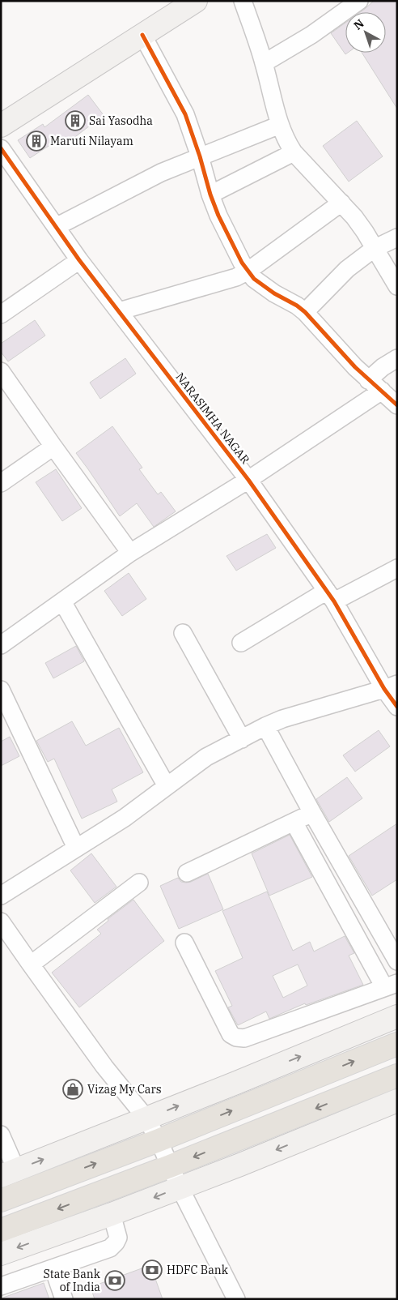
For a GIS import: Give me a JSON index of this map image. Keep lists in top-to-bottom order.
{
  "streets": {
    "street": ["NARASIMHA NAGAR"]
  },
  "places": {
    "building": ["Sai Yasodha", "Maruti Nilayam"],
    "shop": ["Vizag My Cars"],
    "bank": ["HDFC Bank", "State Bank of India"]
  },
  "north": "top left"
}
